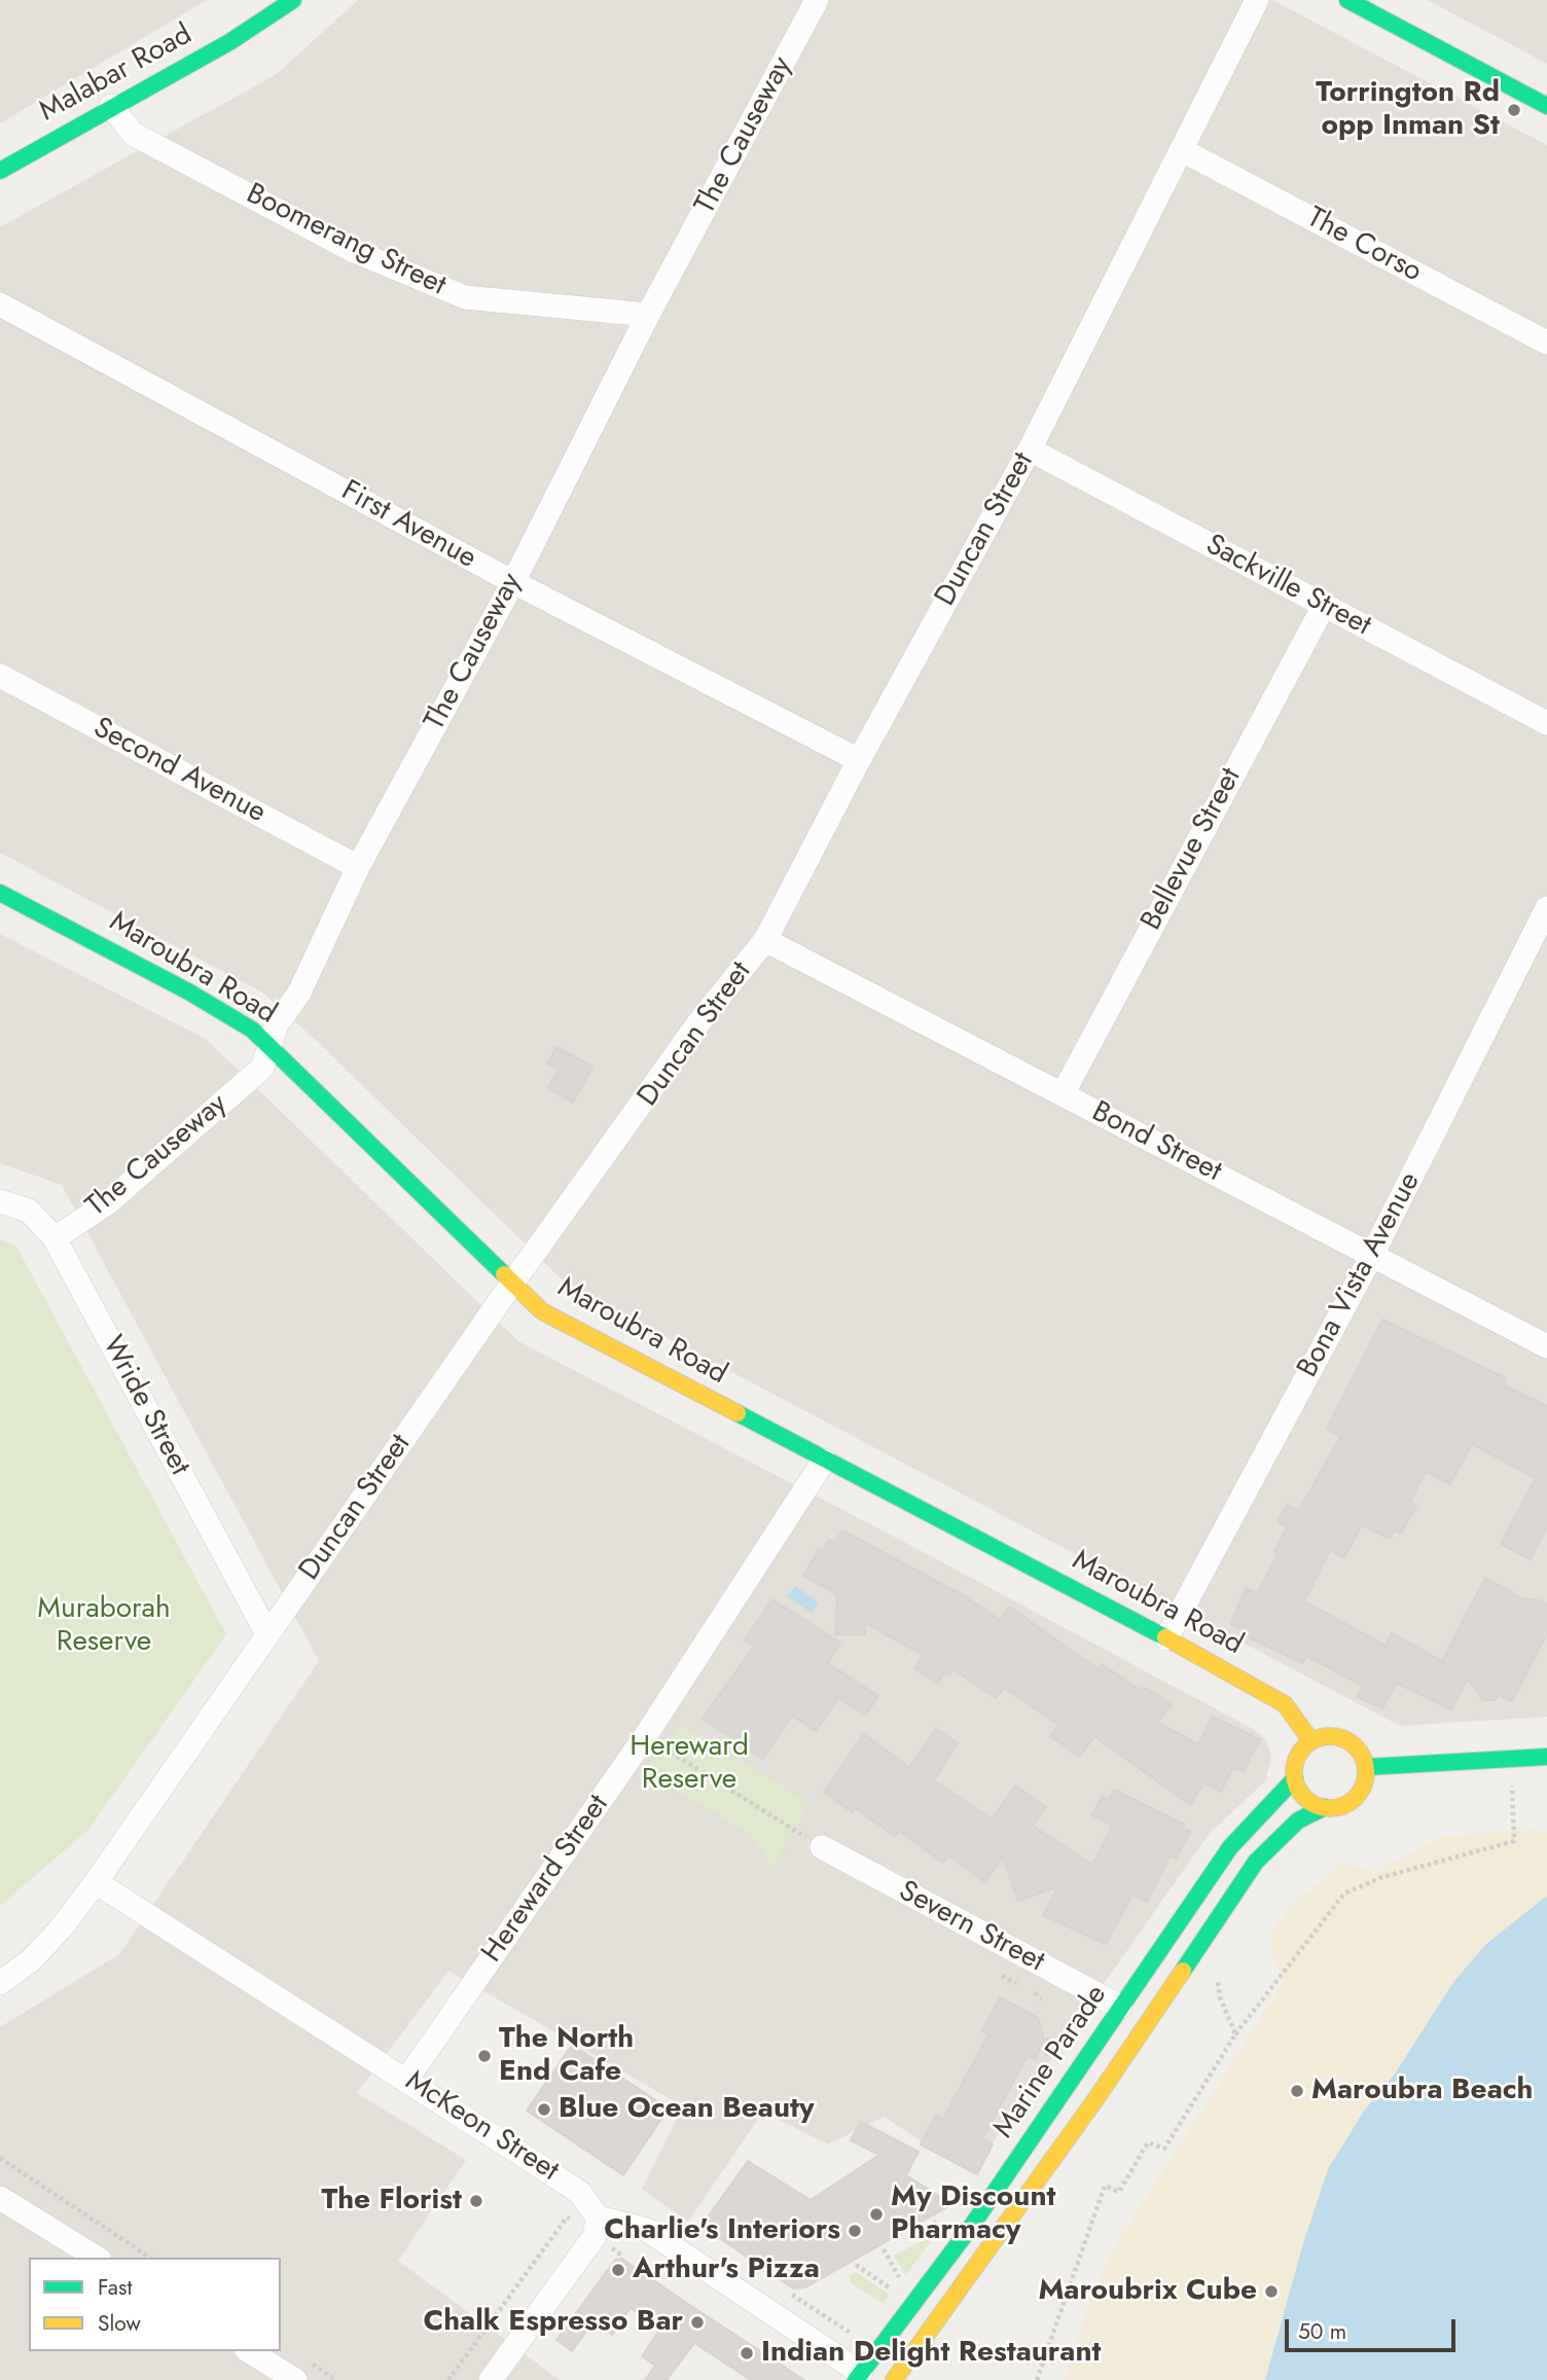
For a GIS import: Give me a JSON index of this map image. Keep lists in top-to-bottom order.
{
  "streets": {
    "street": [
      "Malabar Road",
      "The Causeway",
      "Boomerang Street",
      "The Corso",
      "First Avenue",
      "Duncan Street",
      "Sackville Street",
      "Second Avenue",
      "Bellevue Street",
      "Maroubra Road",
      "Bond Street",
      "Bona Vista Avenue",
      "Wride Street",
      "Hereward Street",
      "Severn Street",
      "Marine Parade",
      "McKeon Street"
    ]
  },
  "crossings": [
    ["Malabar Road", "Boomerang Street"],
    ["The Causeway", "Boomerang Street"],
    ["The Causeway", "First Avenue"],
    ["The Causeway", "Second Avenue"],
    ["The Causeway", "Maroubra Road"],
    ["The Causeway", "Wride Street"],
    ["The Corso", "Duncan Street"],
    ["First Avenue", "Duncan Street"],
    ["Duncan Street", "Sackville Street"],
    ["Duncan Street", "Maroubra Road"],
    ["Duncan Street", "Bond Street"],
    ["Duncan Street", "Wride Street"],
    ["Duncan Street", "McKeon Street"],
    ["Sackville Street", "Bellevue Street"],
    ["Bellevue Street", "Bond Street"],
    ["Maroubra Road", "Bona Vista Avenue"],
    ["Maroubra Road", "Hereward Street"],
    ["Maroubra Road", "Marine Parade"],
    ["Bond Street", "Bona Vista Avenue"],
    ["Hereward Street", "McKeon Street"],
    ["Severn Street", "Marine Parade"]
  ],
  "parks": ["Muraborah Reserve", "Hereward Reserve"],
  "places": [
    "Torrington Rd opp Inman St",
    "The North End Cafe",
    "Maroubra Beach",
    "Blue Ocean Beauty",
    "The Florist",
    "My Discount Pharmacy",
    "Charlie's Interiors",
    "Arthur's Pizza",
    "Maroubrix Cube",
    "Chalk Espresso Bar",
    "Indian Delight Restaurant"
  ],
  "legend": ["Fast", "Slow"],
  "scale_bar": "50 m"
}
